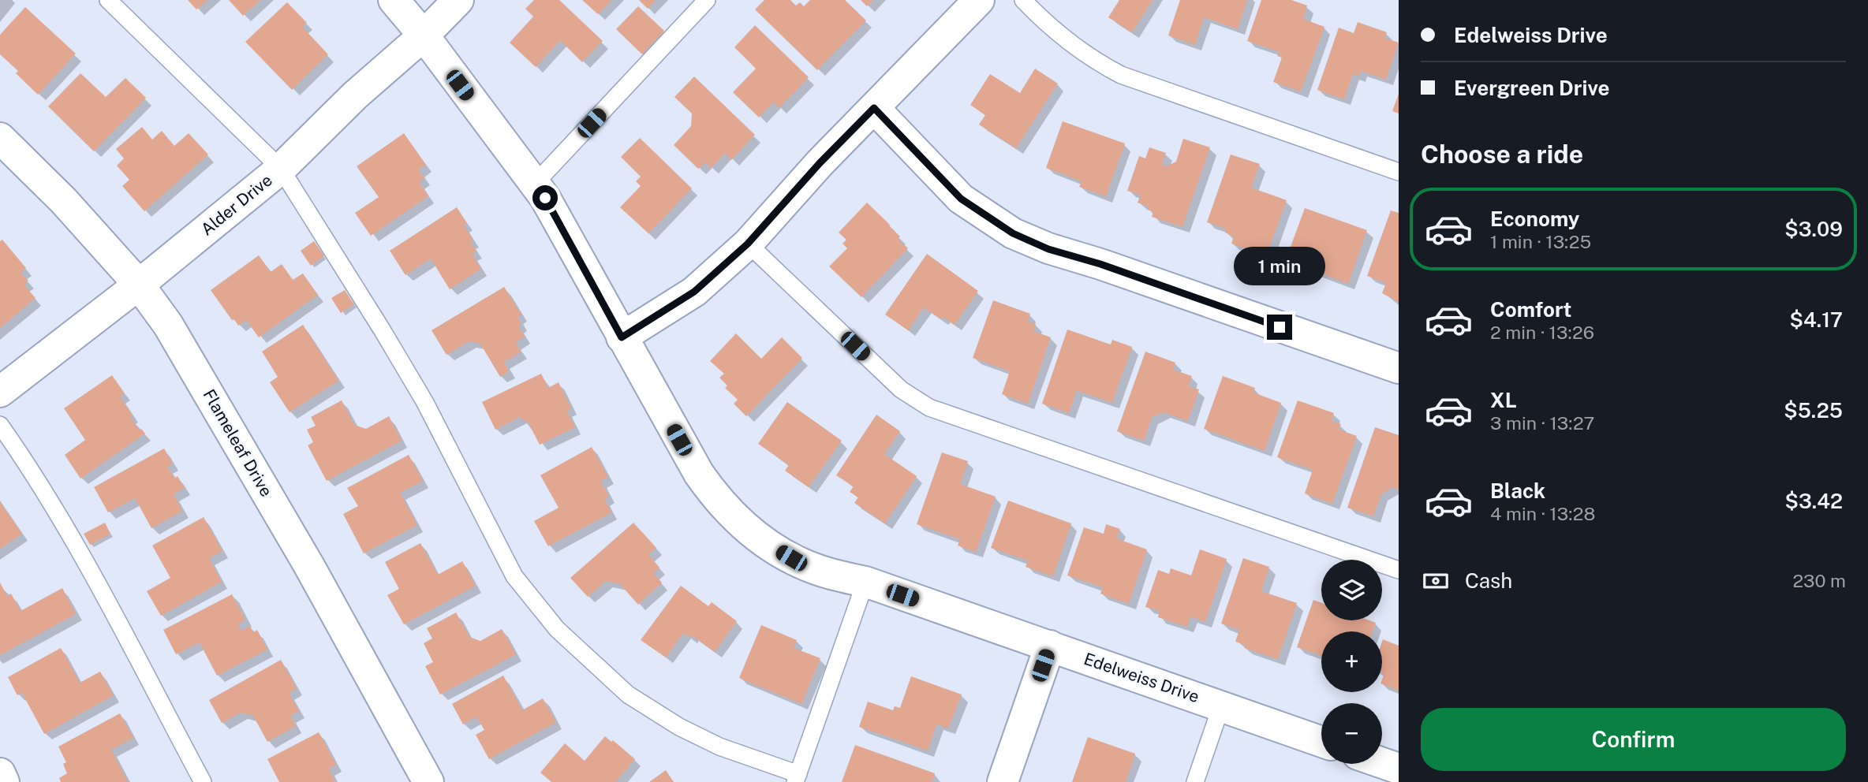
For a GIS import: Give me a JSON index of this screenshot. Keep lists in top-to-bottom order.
{
  "streets": {
    "street": ["Alder Drive", "Flameleaf Drive", "Edelweiss Drive"]
  },
  "crossings": [
    ["Alder Drive", "Flameleaf Drive"],
    ["Alder Drive", "Edelweiss Drive"]
  ],
  "page": {
    "banner": ["Edelweiss Drive", "Evergreen Drive"],
    "heading": "Choose a ride",
    "list": [
      {
        "name": "Economy",
        "note": "1 min · 13:25",
        "value": "$3.09"
      },
      {
        "name": "Comfort",
        "note": "2 min · 13:26",
        "value": "$4.17"
      },
      {
        "name": "XL",
        "note": "3 min · 13:27",
        "value": "$5.25"
      },
      {
        "name": "Black",
        "note": "4 min · 13:28",
        "value": "$3.42"
      }
    ],
    "bubble": "1 min",
    "pay": ["Cash", "230 m"],
    "map_buttons": ["+", "−"],
    "buttons": "Confirm"
  }
}
